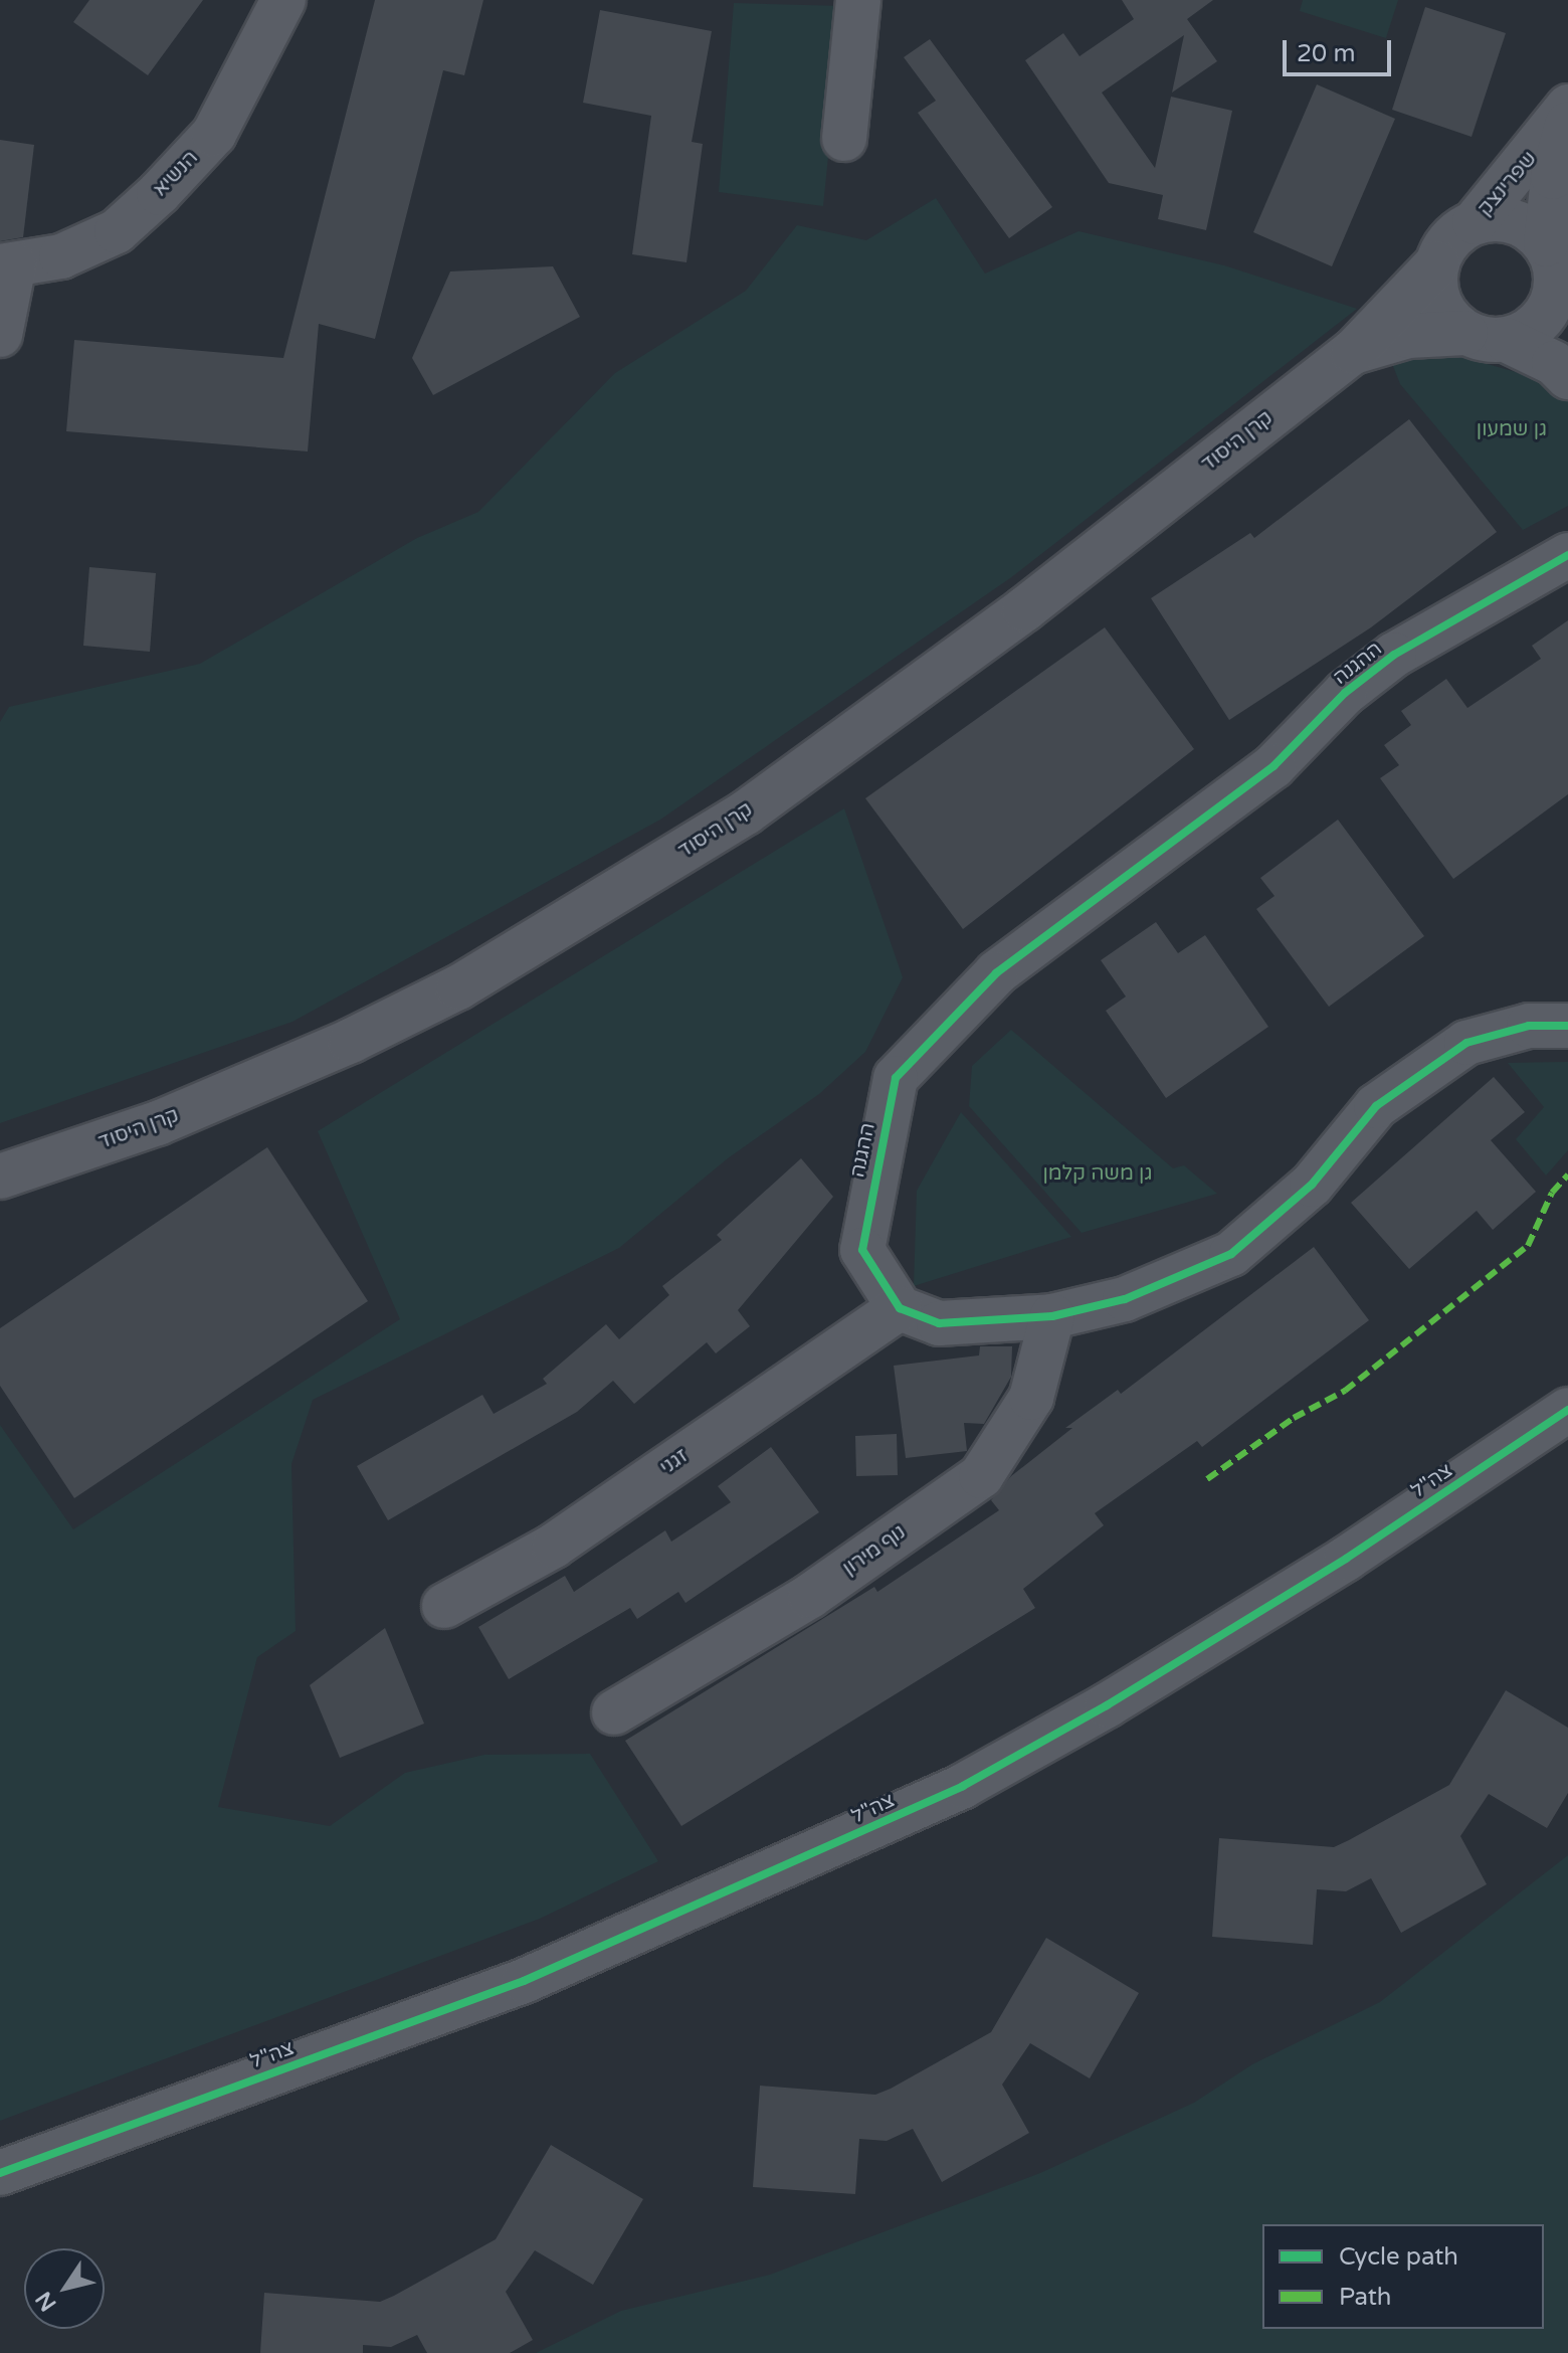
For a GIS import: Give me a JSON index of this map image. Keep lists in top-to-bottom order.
{
  "streets": {
    "street": [
      "הנשיא",
      "שפרינצק",
      "קרן היסוד",
      "ההגנה",
      "זגני",
      "צה\"ל",
      "נוף מירון"
    ]
  },
  "crossings": [
    ["שפרינצק", "קרן היסוד"],
    ["ההגנה", "זגני"]
  ],
  "parks": ["גן שמעון", "גן משה קלמן"],
  "legend": ["Cycle path", "Path"],
  "scale_bar": "20 m",
  "north": "bottom left"
}
